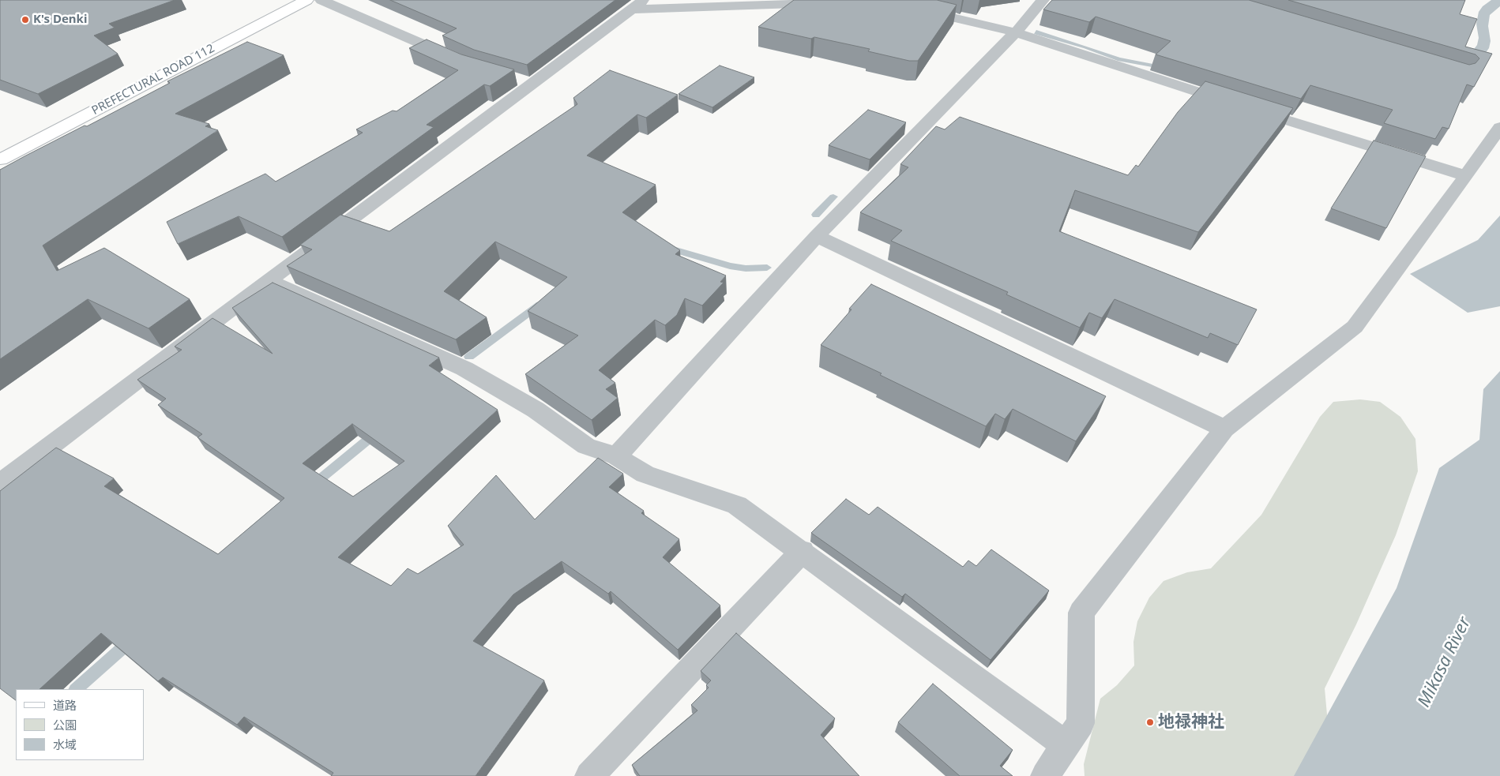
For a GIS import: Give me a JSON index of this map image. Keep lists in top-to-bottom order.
{
  "streets": {
    "main road": ["PREFECTURAL ROAD 112"]
  },
  "water": ["Mikasa River"],
  "places": ["K's Denki", "地禄神社"],
  "legend": ["道路", "公園", "水域"]
}
